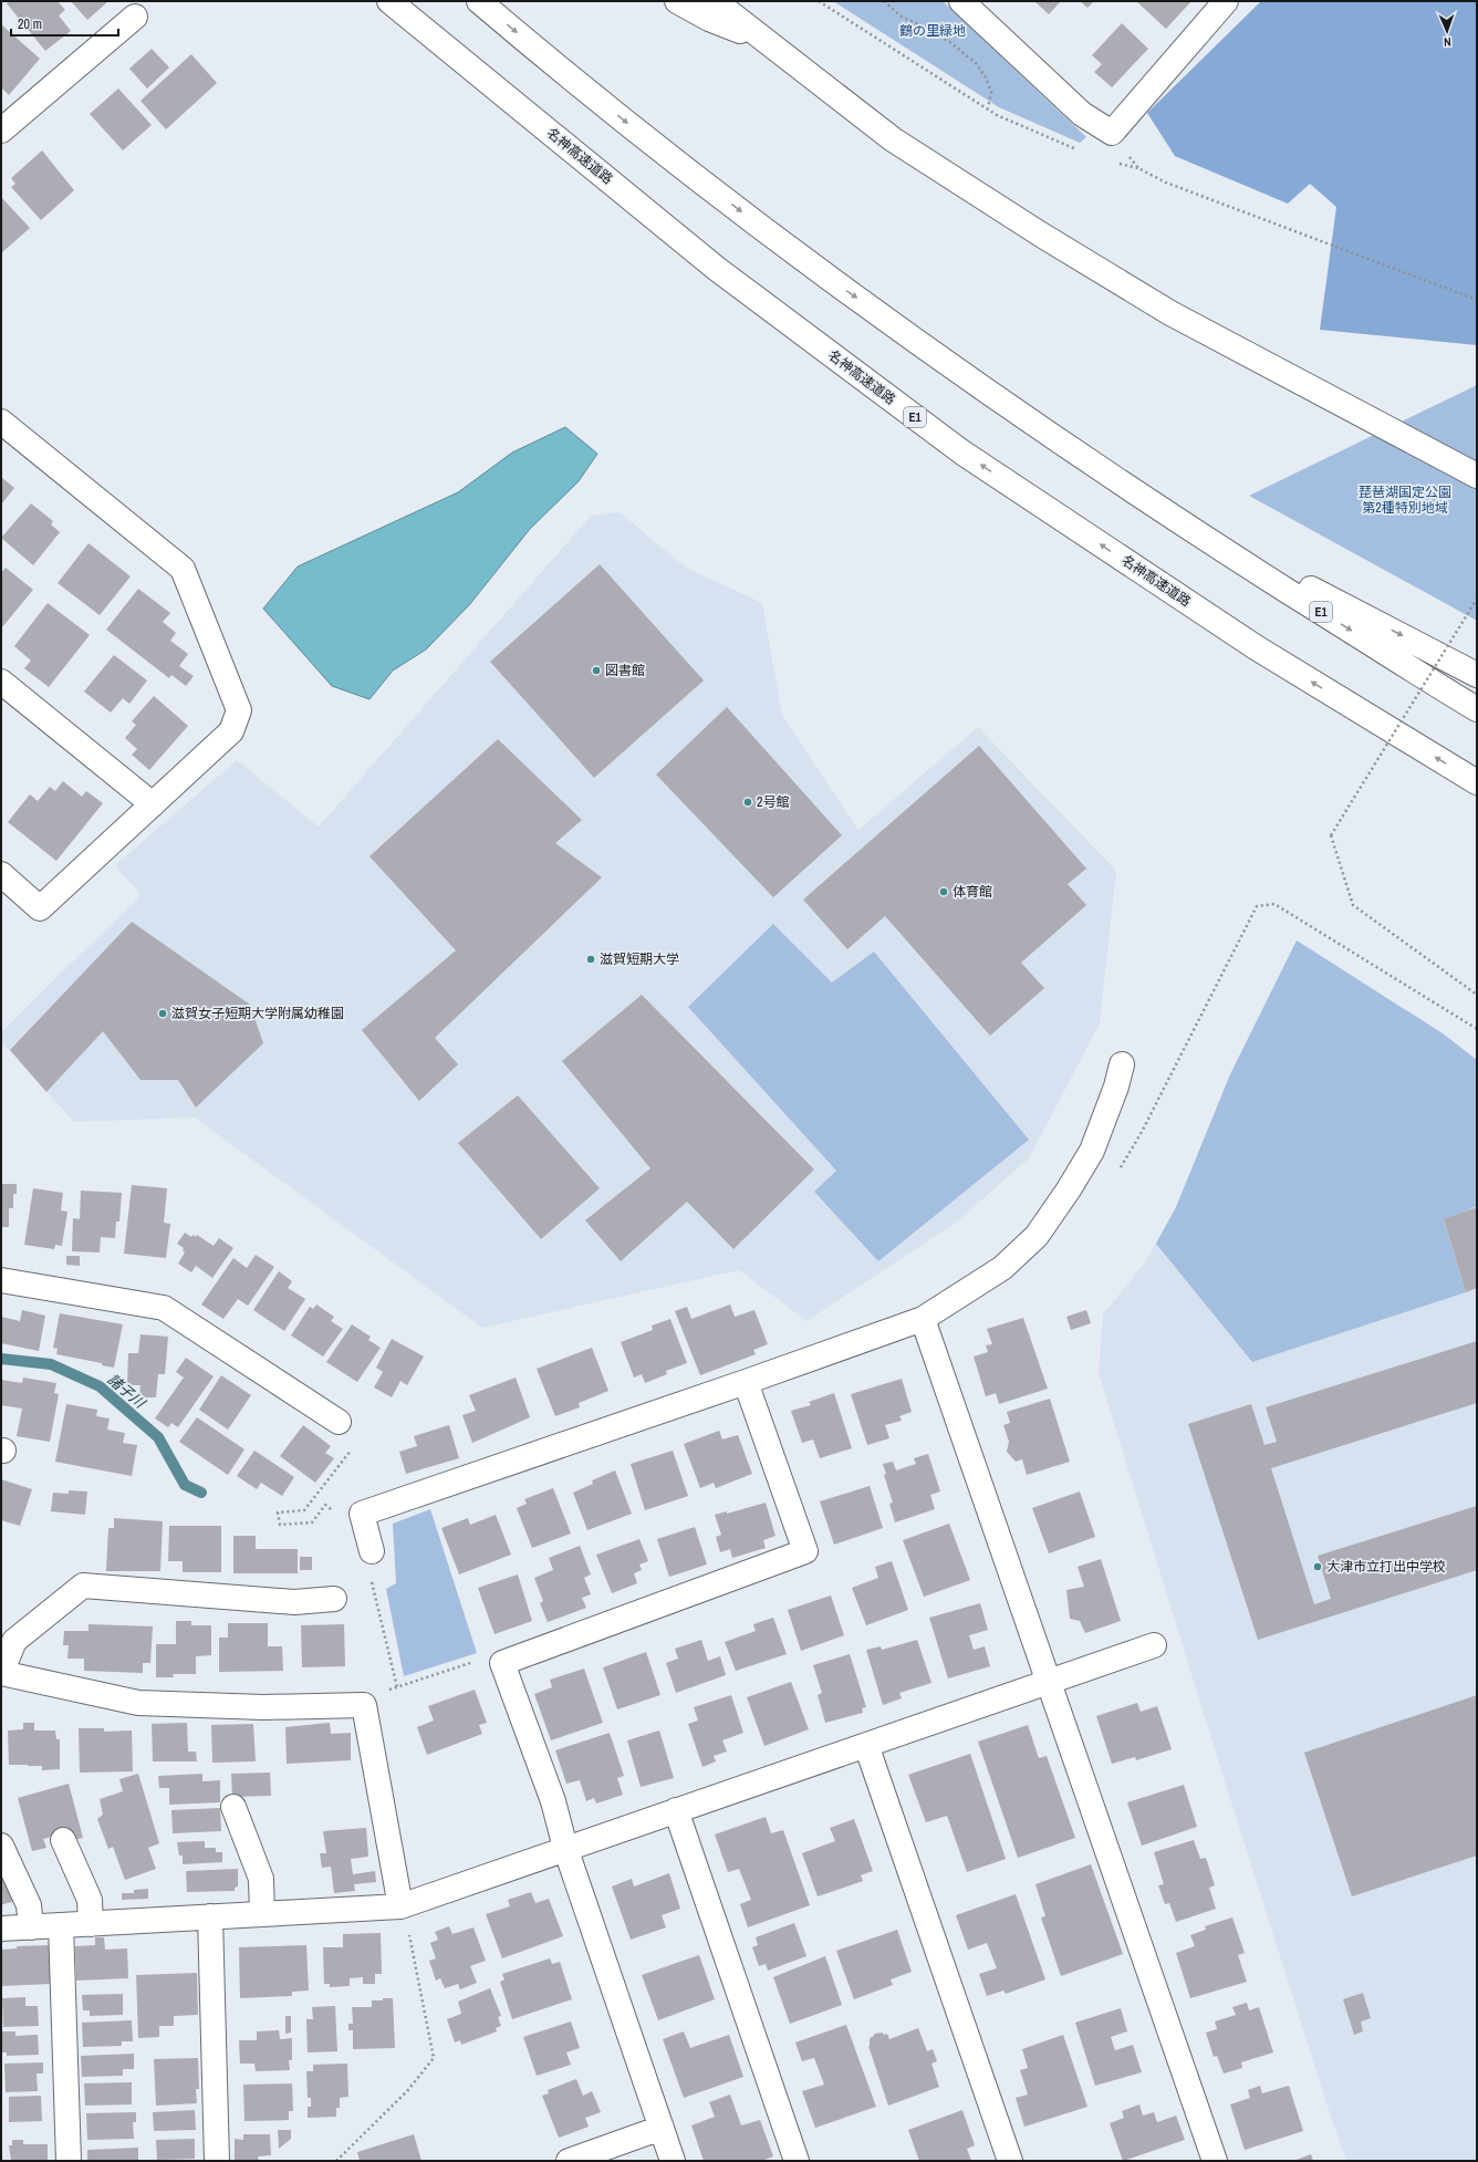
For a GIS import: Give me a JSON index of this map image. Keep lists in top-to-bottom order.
{
  "streets": {
    "main road": ["名神高速道路", "E1"]
  },
  "water": ["諸子川"],
  "parks": ["鶴の里緑地", "琵琶湖国定公園 第2種特別地域"],
  "places": [
    "図書館",
    "2号館",
    "体育館",
    "滋賀短期大学",
    "滋賀女子短期大学附属幼稚園",
    "大津市立打出中学校"
  ],
  "scale_bar": "20 m",
  "north": "bottom"
}
